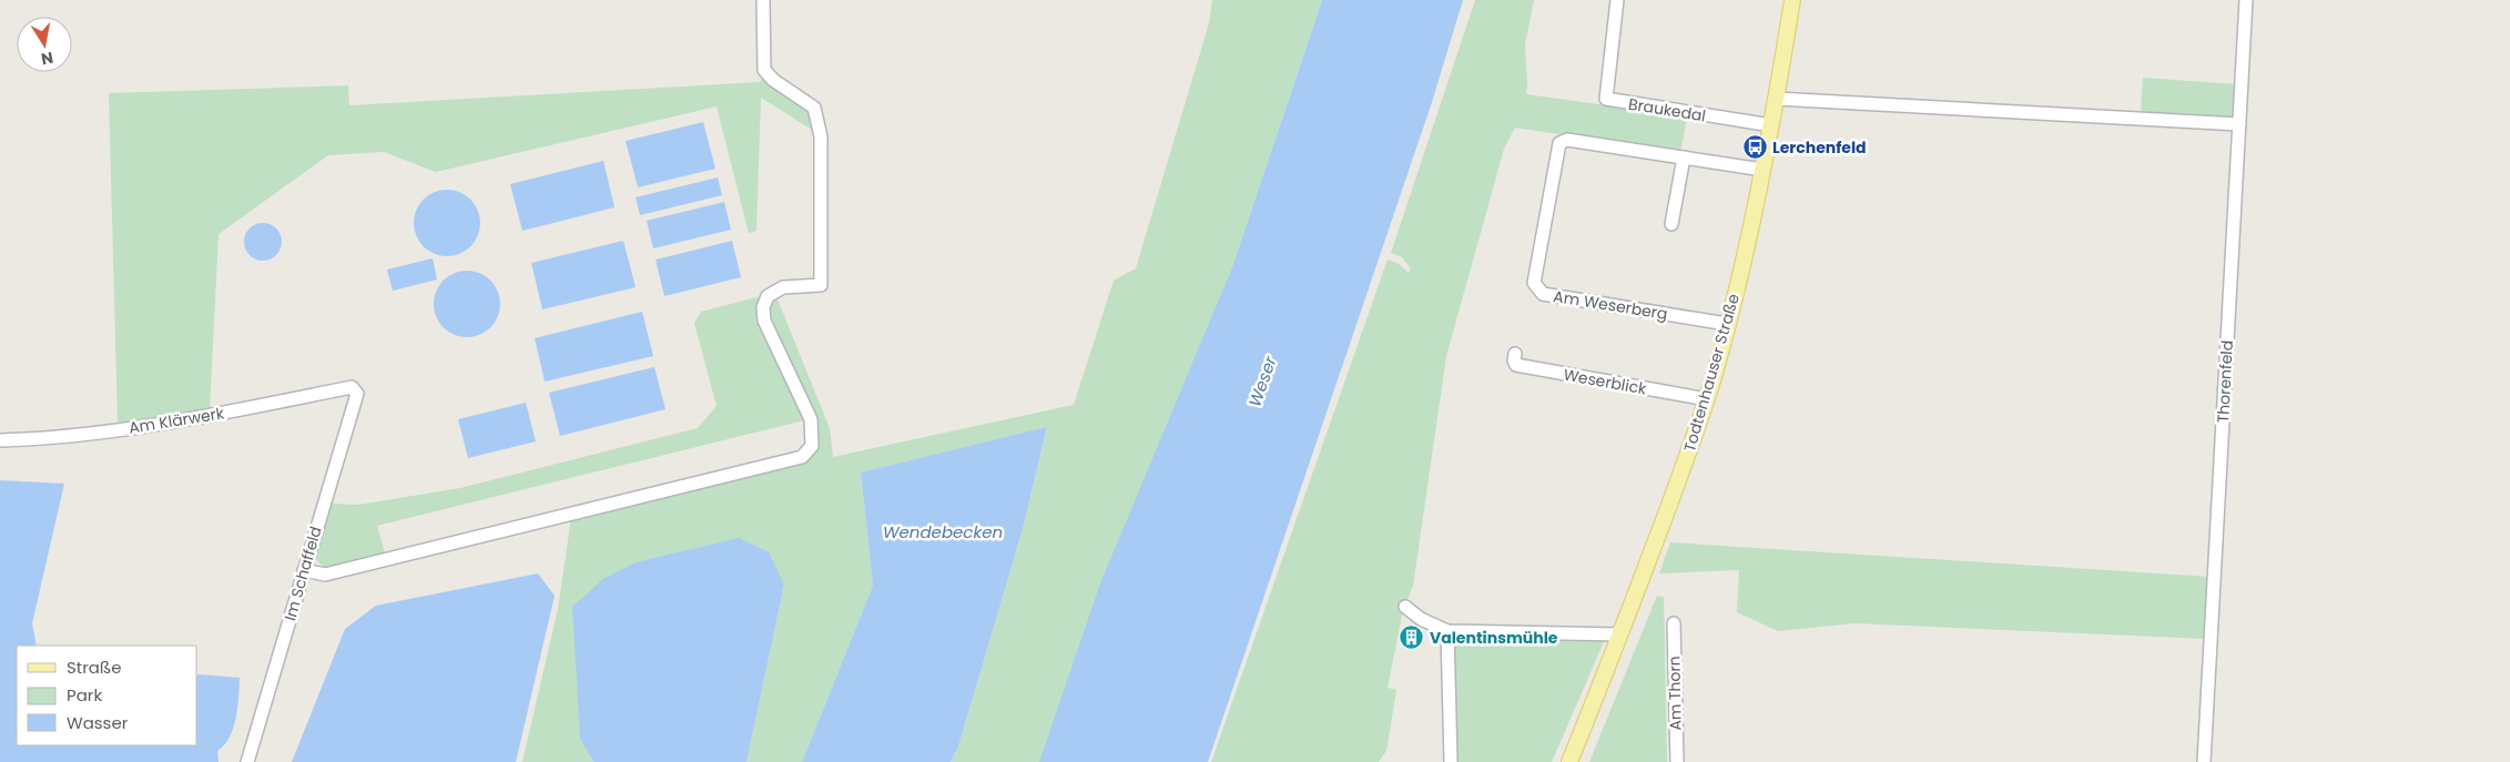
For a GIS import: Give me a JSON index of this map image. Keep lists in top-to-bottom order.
{
  "streets": {
    "main road": ["Todtenhauser Straße"],
    "street": [
      "Braukedal",
      "Am Weserberg",
      "Weserblick",
      "Thorenfeld",
      "Am Klärwerk",
      "Im Schaffeld",
      "Am Thorn"
    ]
  },
  "crossings": [
    ["Braukedal", "Todtenhauser Straße"],
    ["Am Weserberg", "Todtenhauser Straße"],
    ["Todtenhauser Straße", "Weserblick"],
    ["Am Klärwerk", "Im Schaffeld"]
  ],
  "water": ["Weser", "Wendebecken"],
  "places": {
    "bus stop": ["Lerchenfeld"],
    "building": ["Valentinsmühle"]
  },
  "legend": ["Straße", "Park", "Wasser"],
  "north": "bottom"
}
